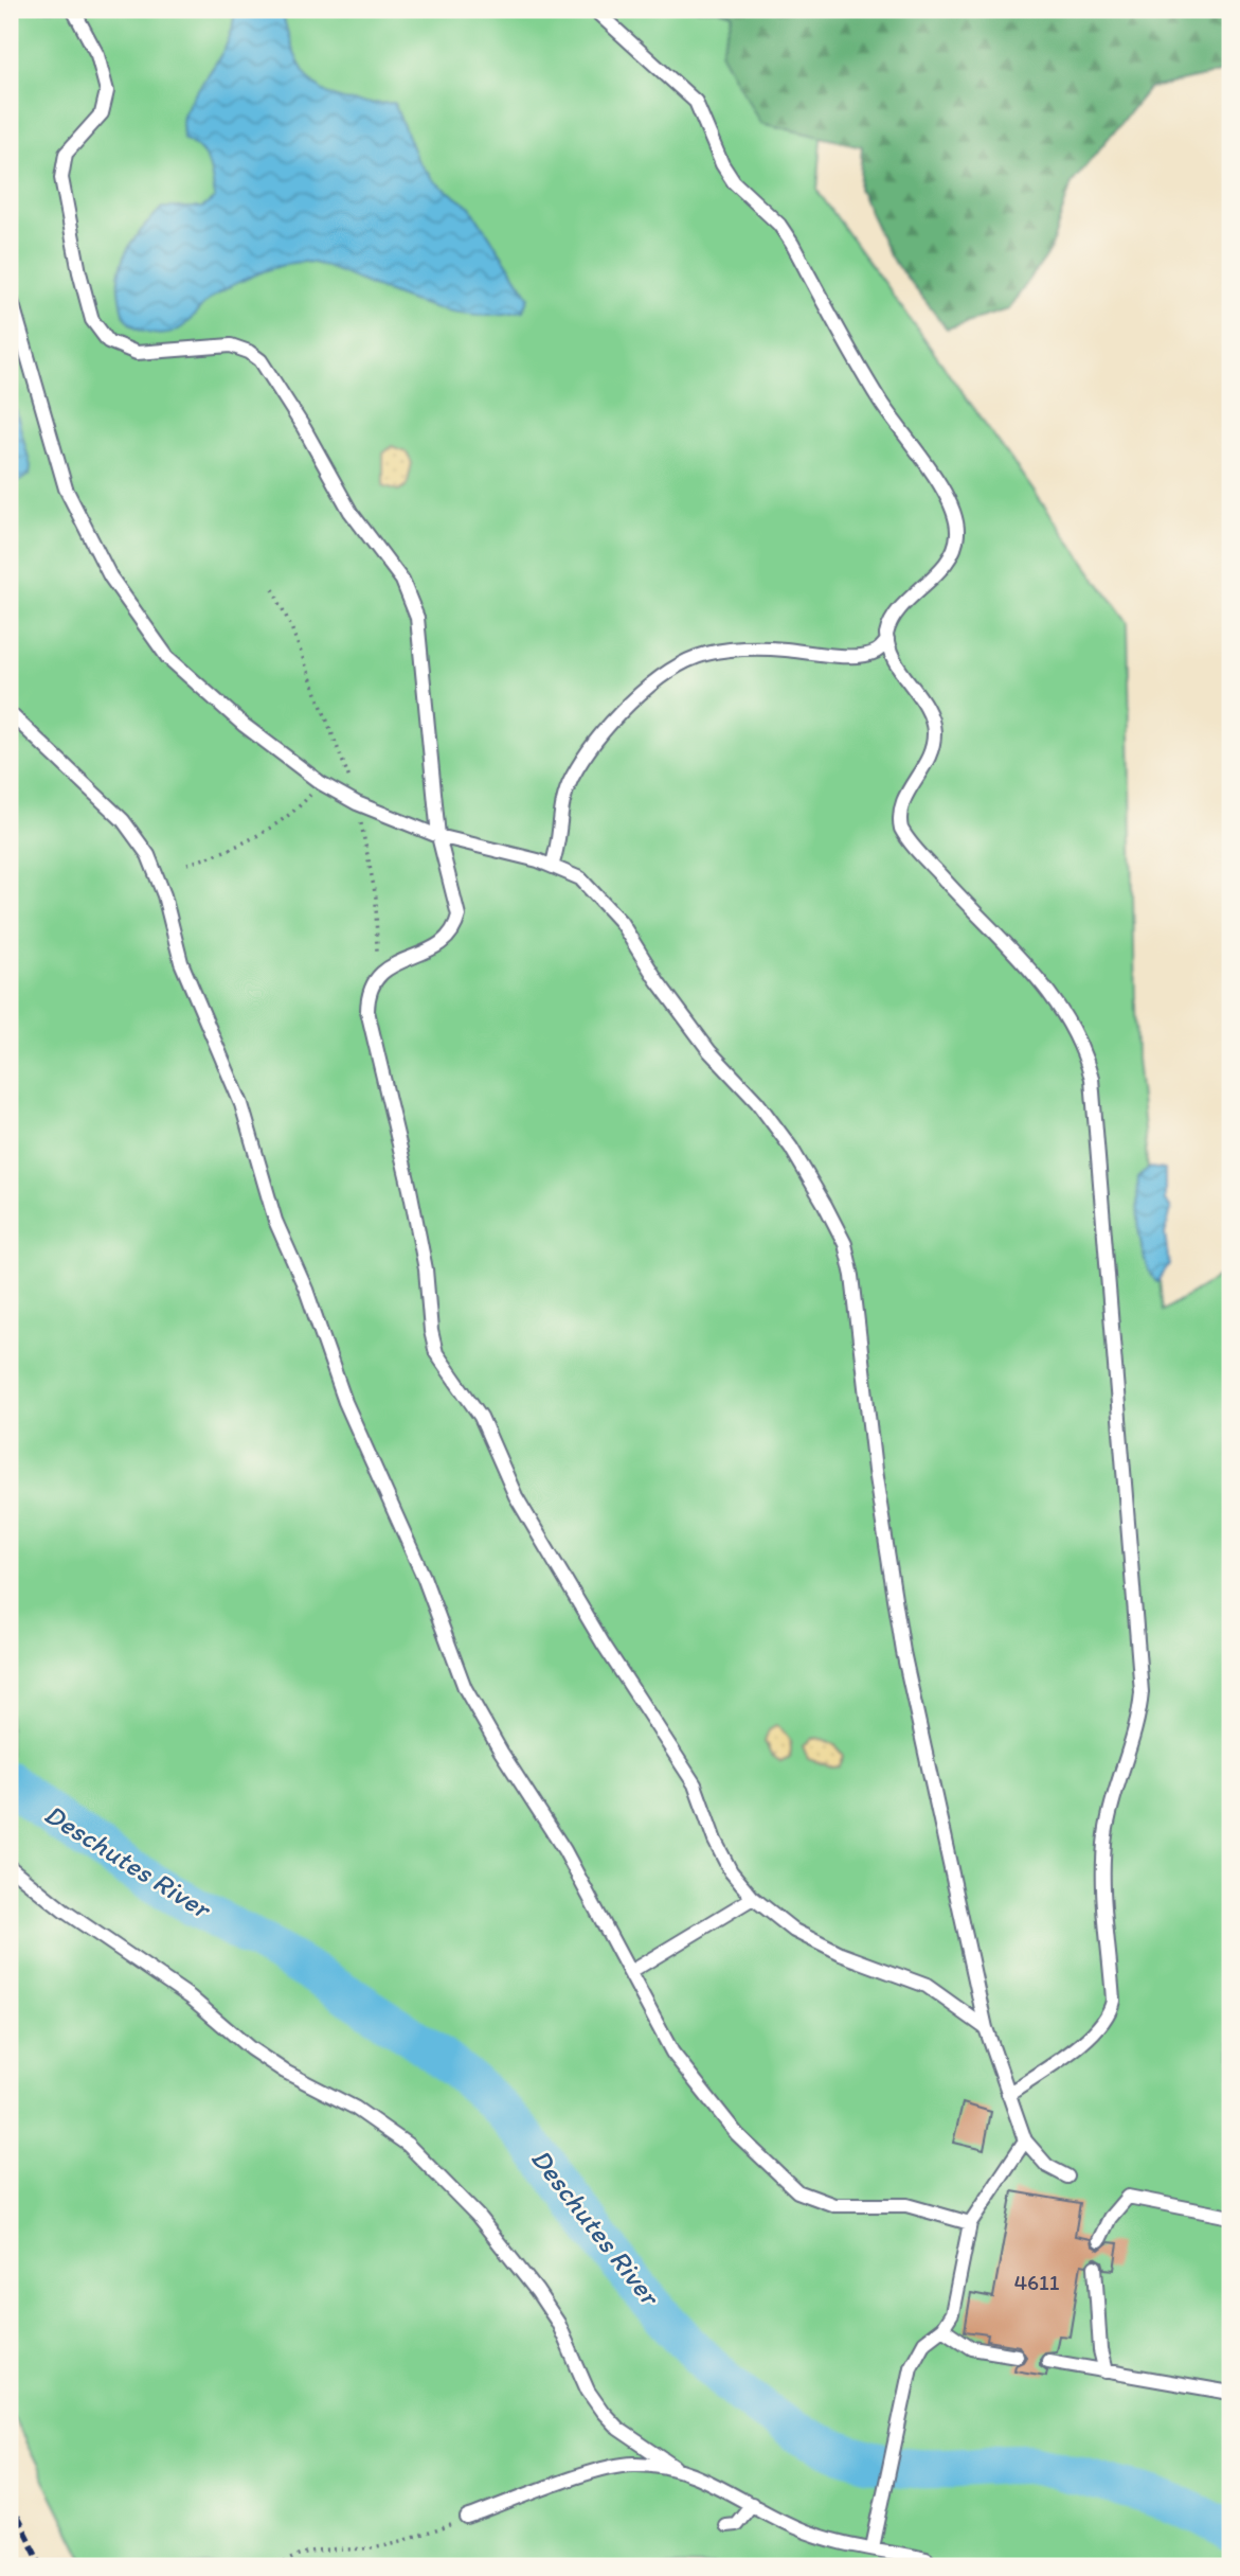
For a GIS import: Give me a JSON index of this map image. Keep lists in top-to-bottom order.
{
  "water": ["Deschutes River"],
  "house_numbers": ["4611"]
}
